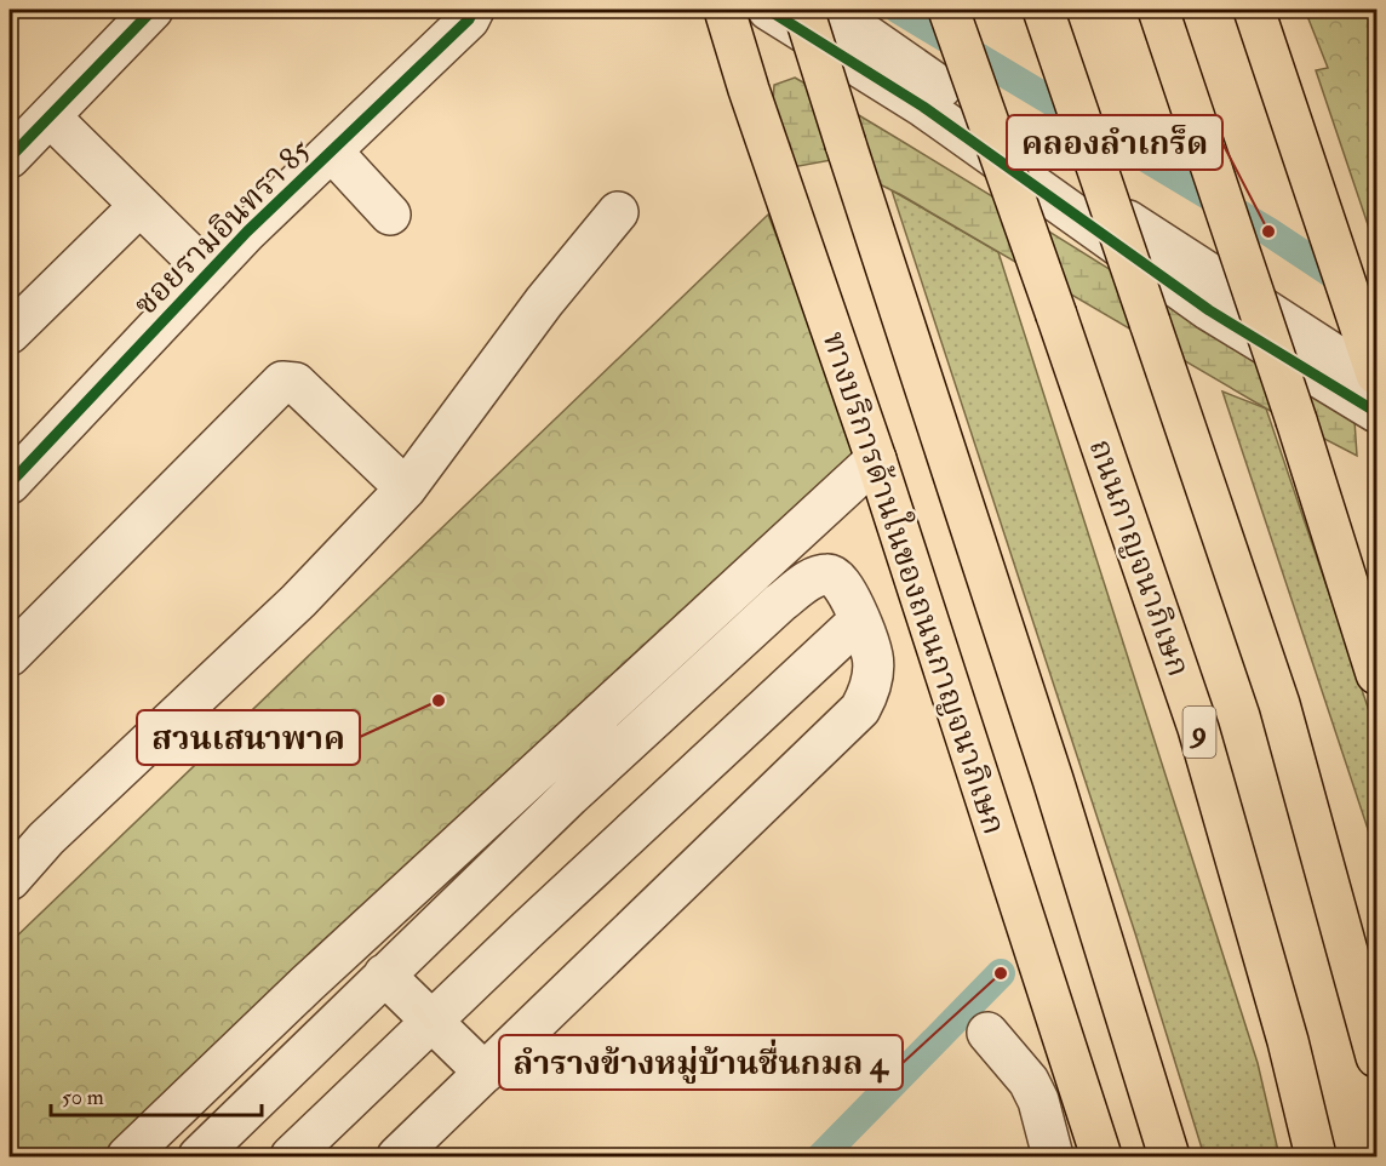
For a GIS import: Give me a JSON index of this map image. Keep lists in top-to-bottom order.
{
  "streets": {
    "main road": ["ถนนกาญจนาภิเษก", "ทางบริการด้านในของถนนกาญจนาภิเษก", "9"],
    "street": ["ซอยรามอินทรา 85"]
  },
  "places": ["คลองลำเกร็ด", "สวนเสนาพาค", "ลำรางข้างหมู่บ้านชื่นกมล 4"],
  "scale_bar": "50 m"
}
